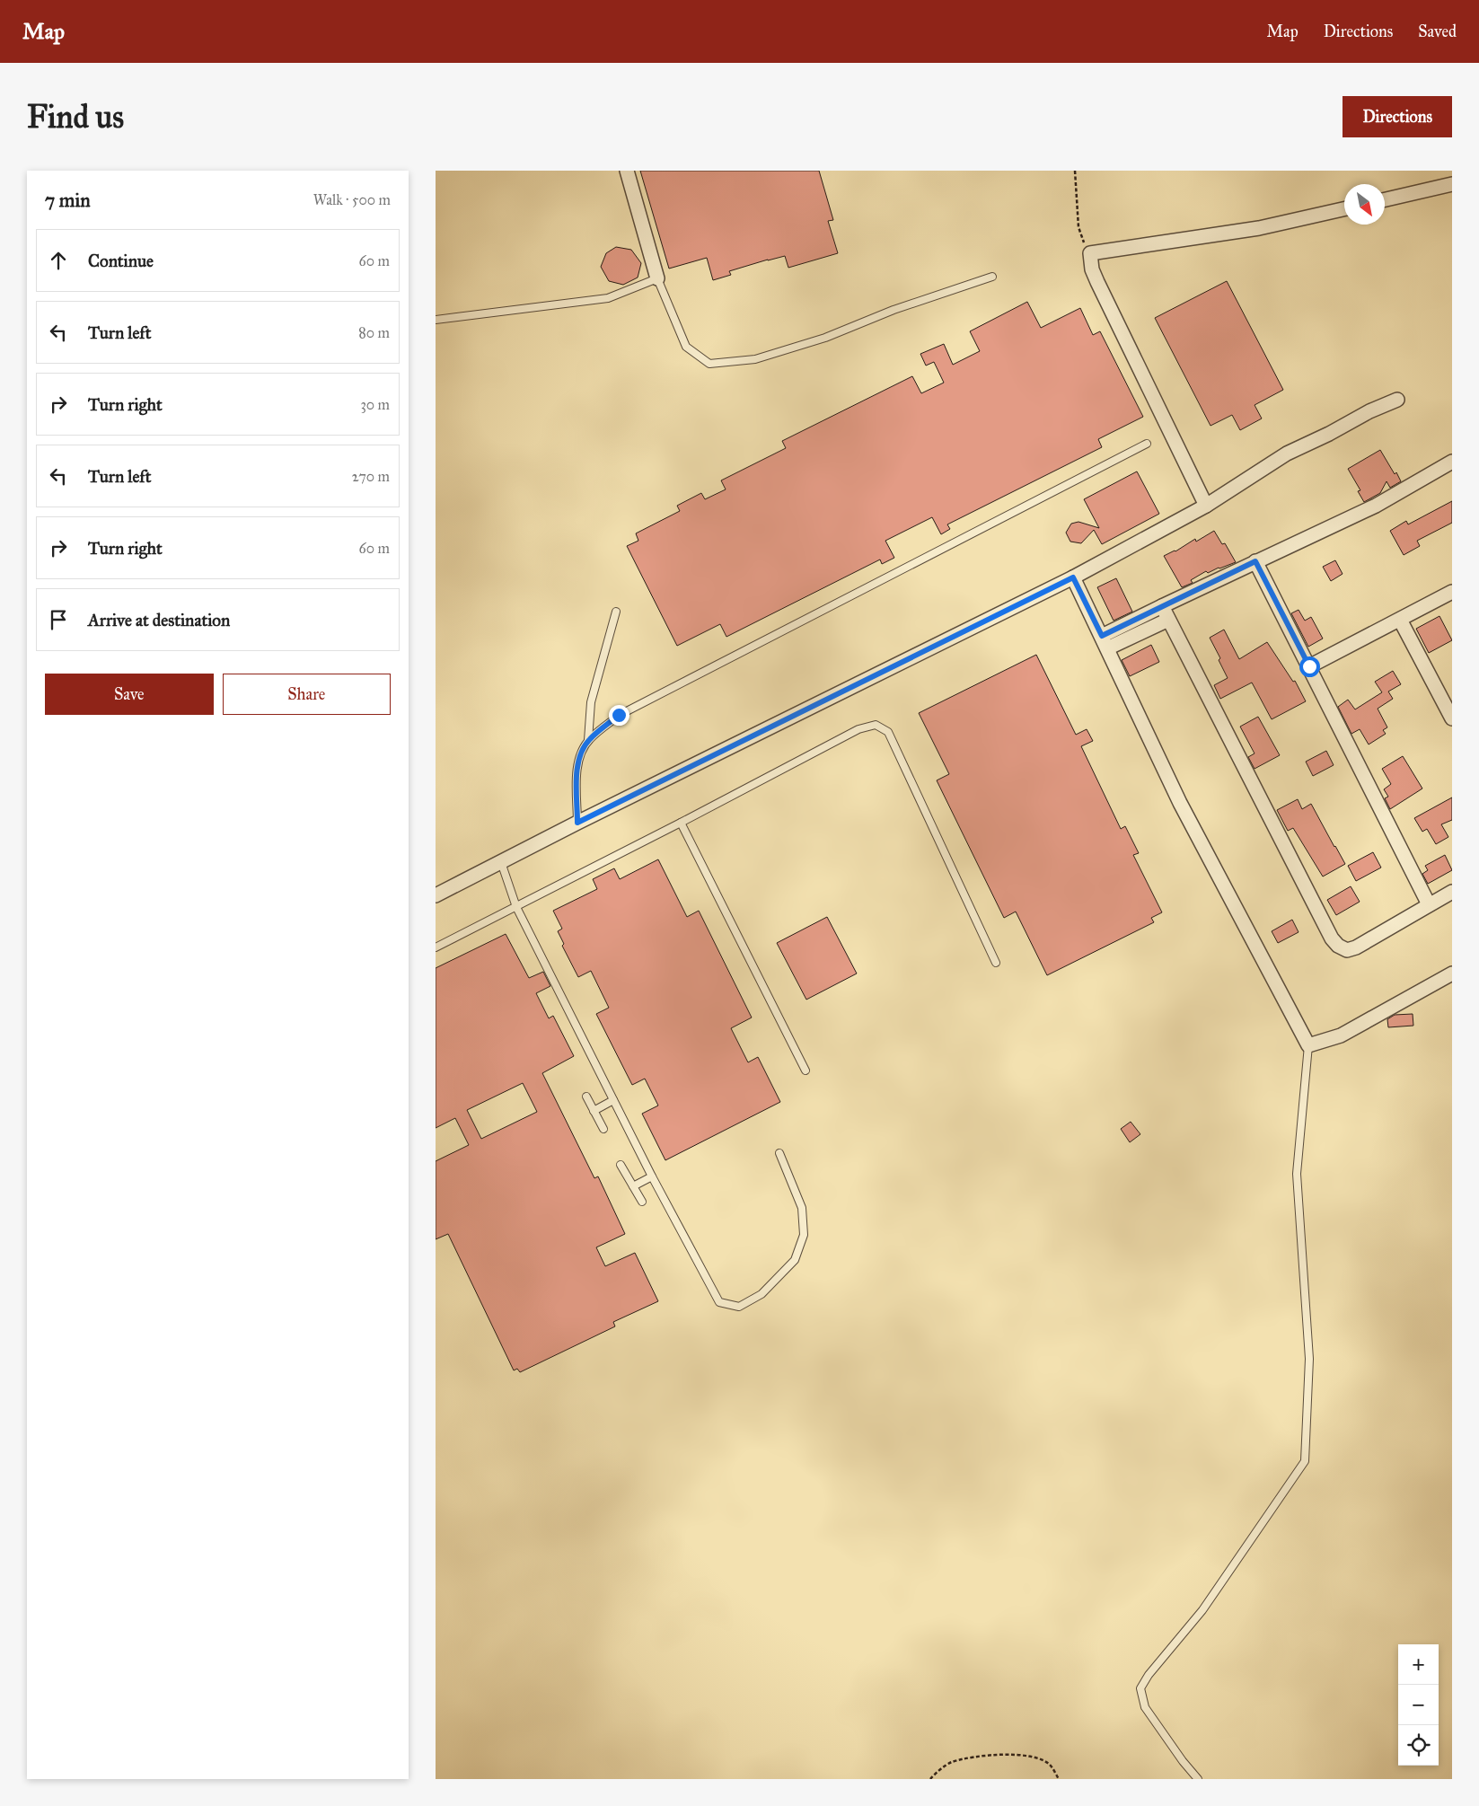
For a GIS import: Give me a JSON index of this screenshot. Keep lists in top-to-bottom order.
{
  "north": "bottom right",
  "page": {
    "header": "Map",
    "nav": ["Map", "Directions", "Saved"],
    "buttons": [
      "Directions",
      ["Save", "Share"]
    ],
    "title": "Find us",
    "heading": ["7 min", "Walk · 500 m"],
    "list": [
      ["Continue", "60 m"],
      ["Turn left", "80 m"],
      ["Turn right", "30 m"],
      ["Turn left", "270 m"],
      ["Turn right", "60 m"],
      "Arrive at destination"
    ],
    "map_buttons": ["+", "−"]
  }
}
